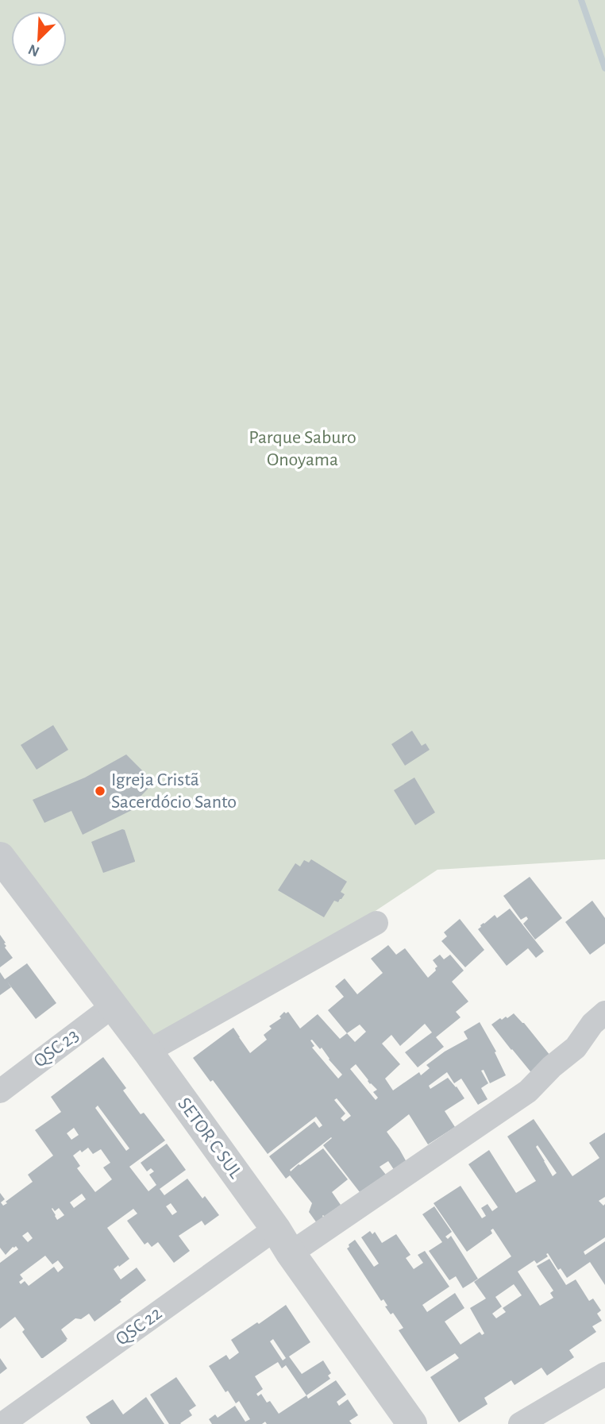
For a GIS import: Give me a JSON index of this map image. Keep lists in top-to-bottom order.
{
  "streets": {
    "street": ["QSC 23", "SETOR C SUL", "QSC 22"]
  },
  "crossings": [
    ["QSC 23", "SETOR C SUL"],
    ["SETOR C SUL", "QSC 22"]
  ],
  "parks": ["Parque Saburo Onoyama"],
  "places": ["Igreja Cristã Sacerdócio Santo"],
  "north": "bottom left"
}
